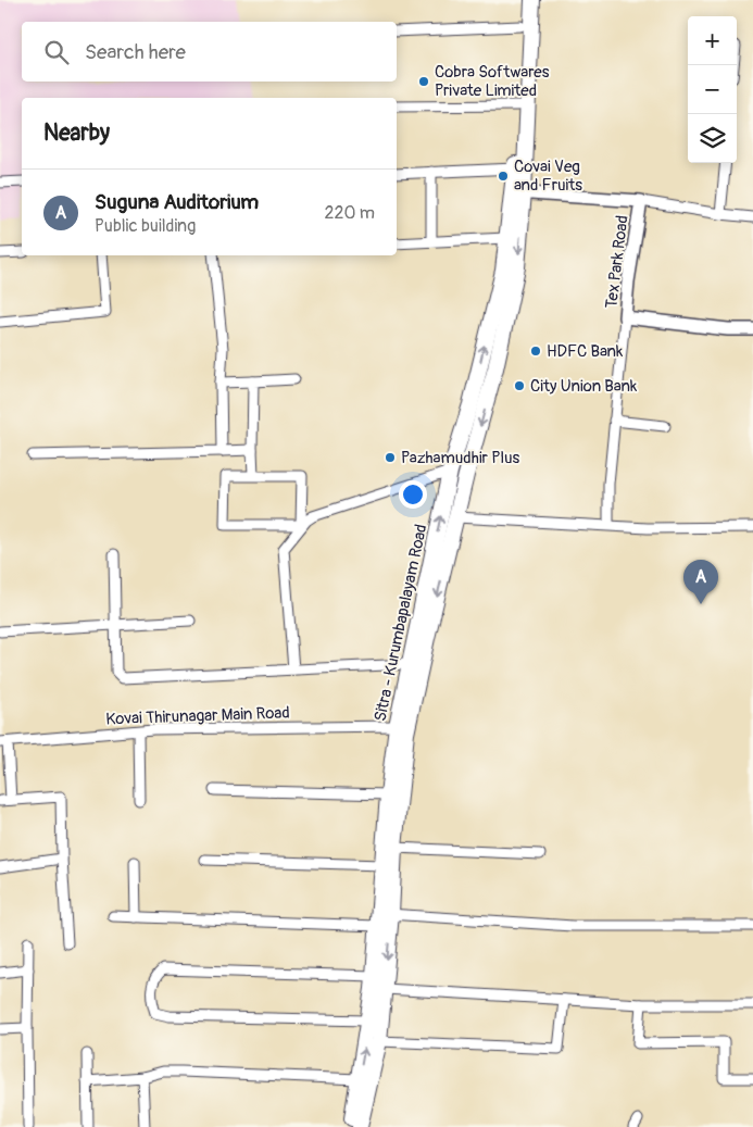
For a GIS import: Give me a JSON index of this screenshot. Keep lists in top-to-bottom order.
{
  "streets": {
    "main road": ["Sitra - Kurumbapalayam Road"],
    "street": ["Tex Park Road", "Kovai Thirunagar Main Road"]
  },
  "crossings": [
    ["Tex Park Road", "Sitra - Kurumbapalayam Road"],
    ["Sitra - Kurumbapalayam Road", "Kovai Thirunagar Main Road"]
  ],
  "places": [
    "Cobra Softwares Private Limited",
    "Covai Veg and Fruits",
    "HDFC Bank",
    "City Union Bank",
    "Pazhamudhir Plus"
  ],
  "page": {
    "map_buttons": ["+", "−"],
    "search": "Search here",
    "heading": "Nearby",
    "list": [
      {
        "mark": "A",
        "name": "Suguna Auditorium",
        "note": "Public building",
        "value": "220 m"
      }
    ],
    "pins": "A"
  }
}
